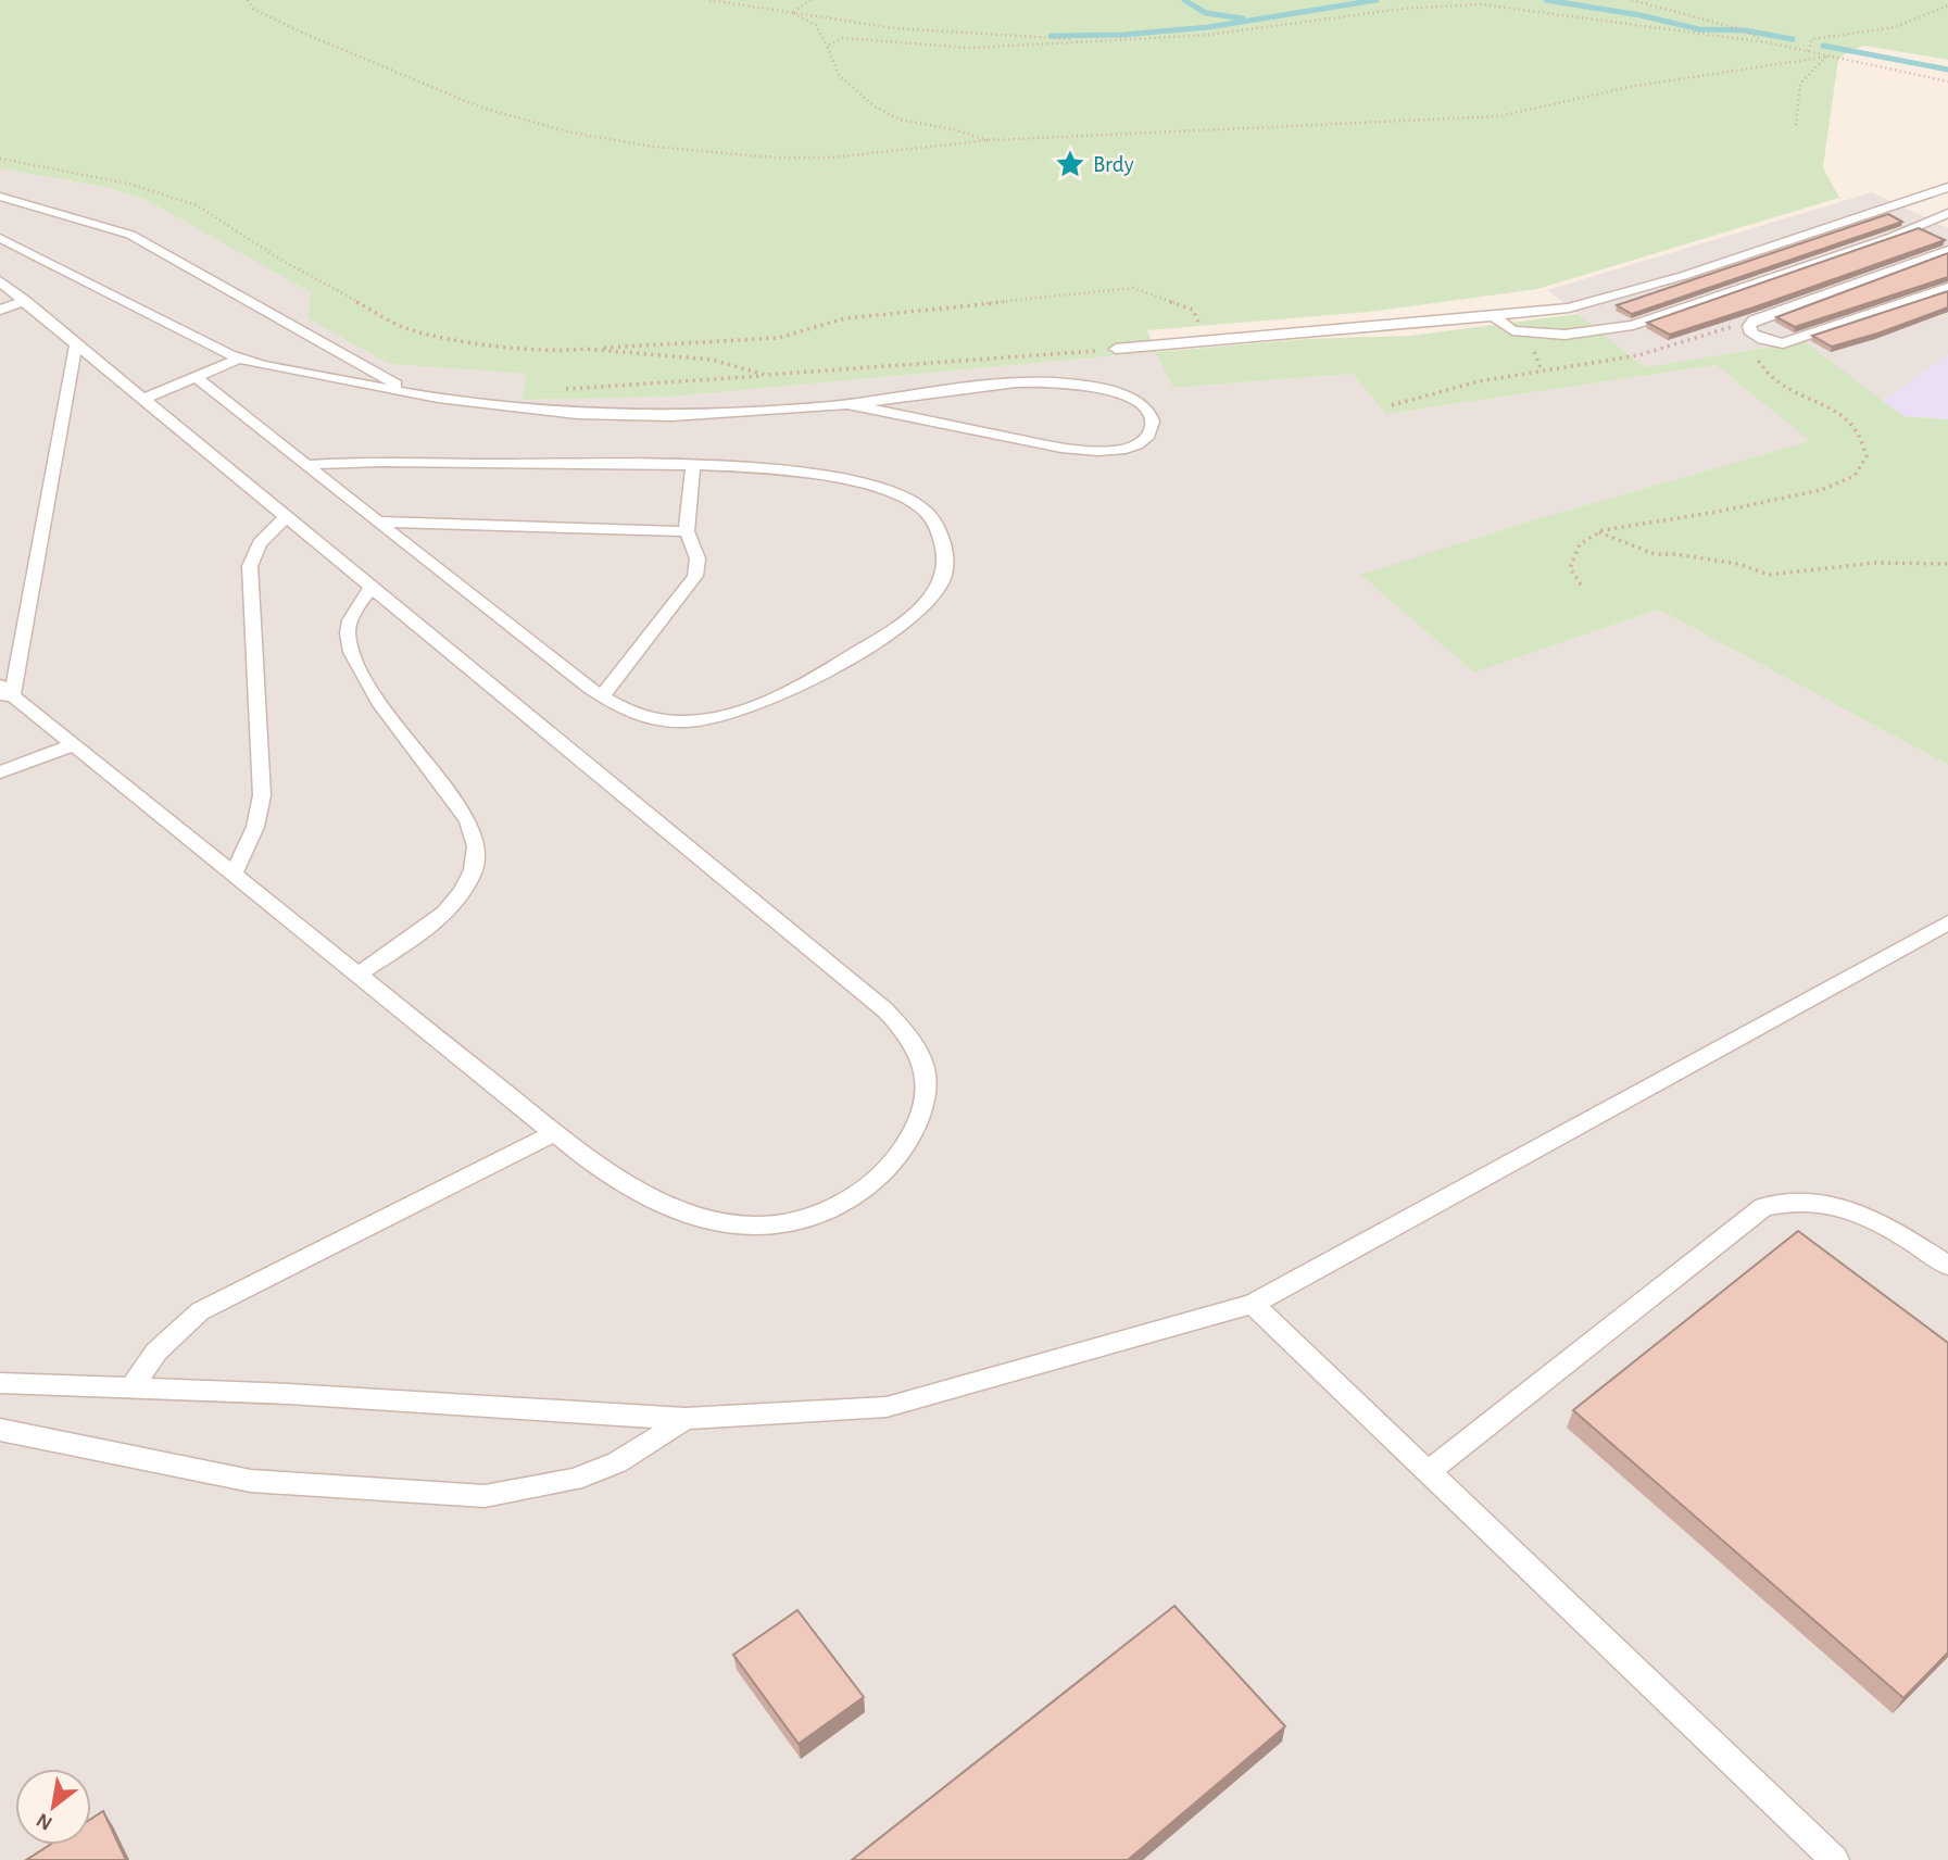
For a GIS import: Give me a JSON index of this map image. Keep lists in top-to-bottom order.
{
  "places": {
    "place": ["Brdy"]
  },
  "north": "bottom left"
}
